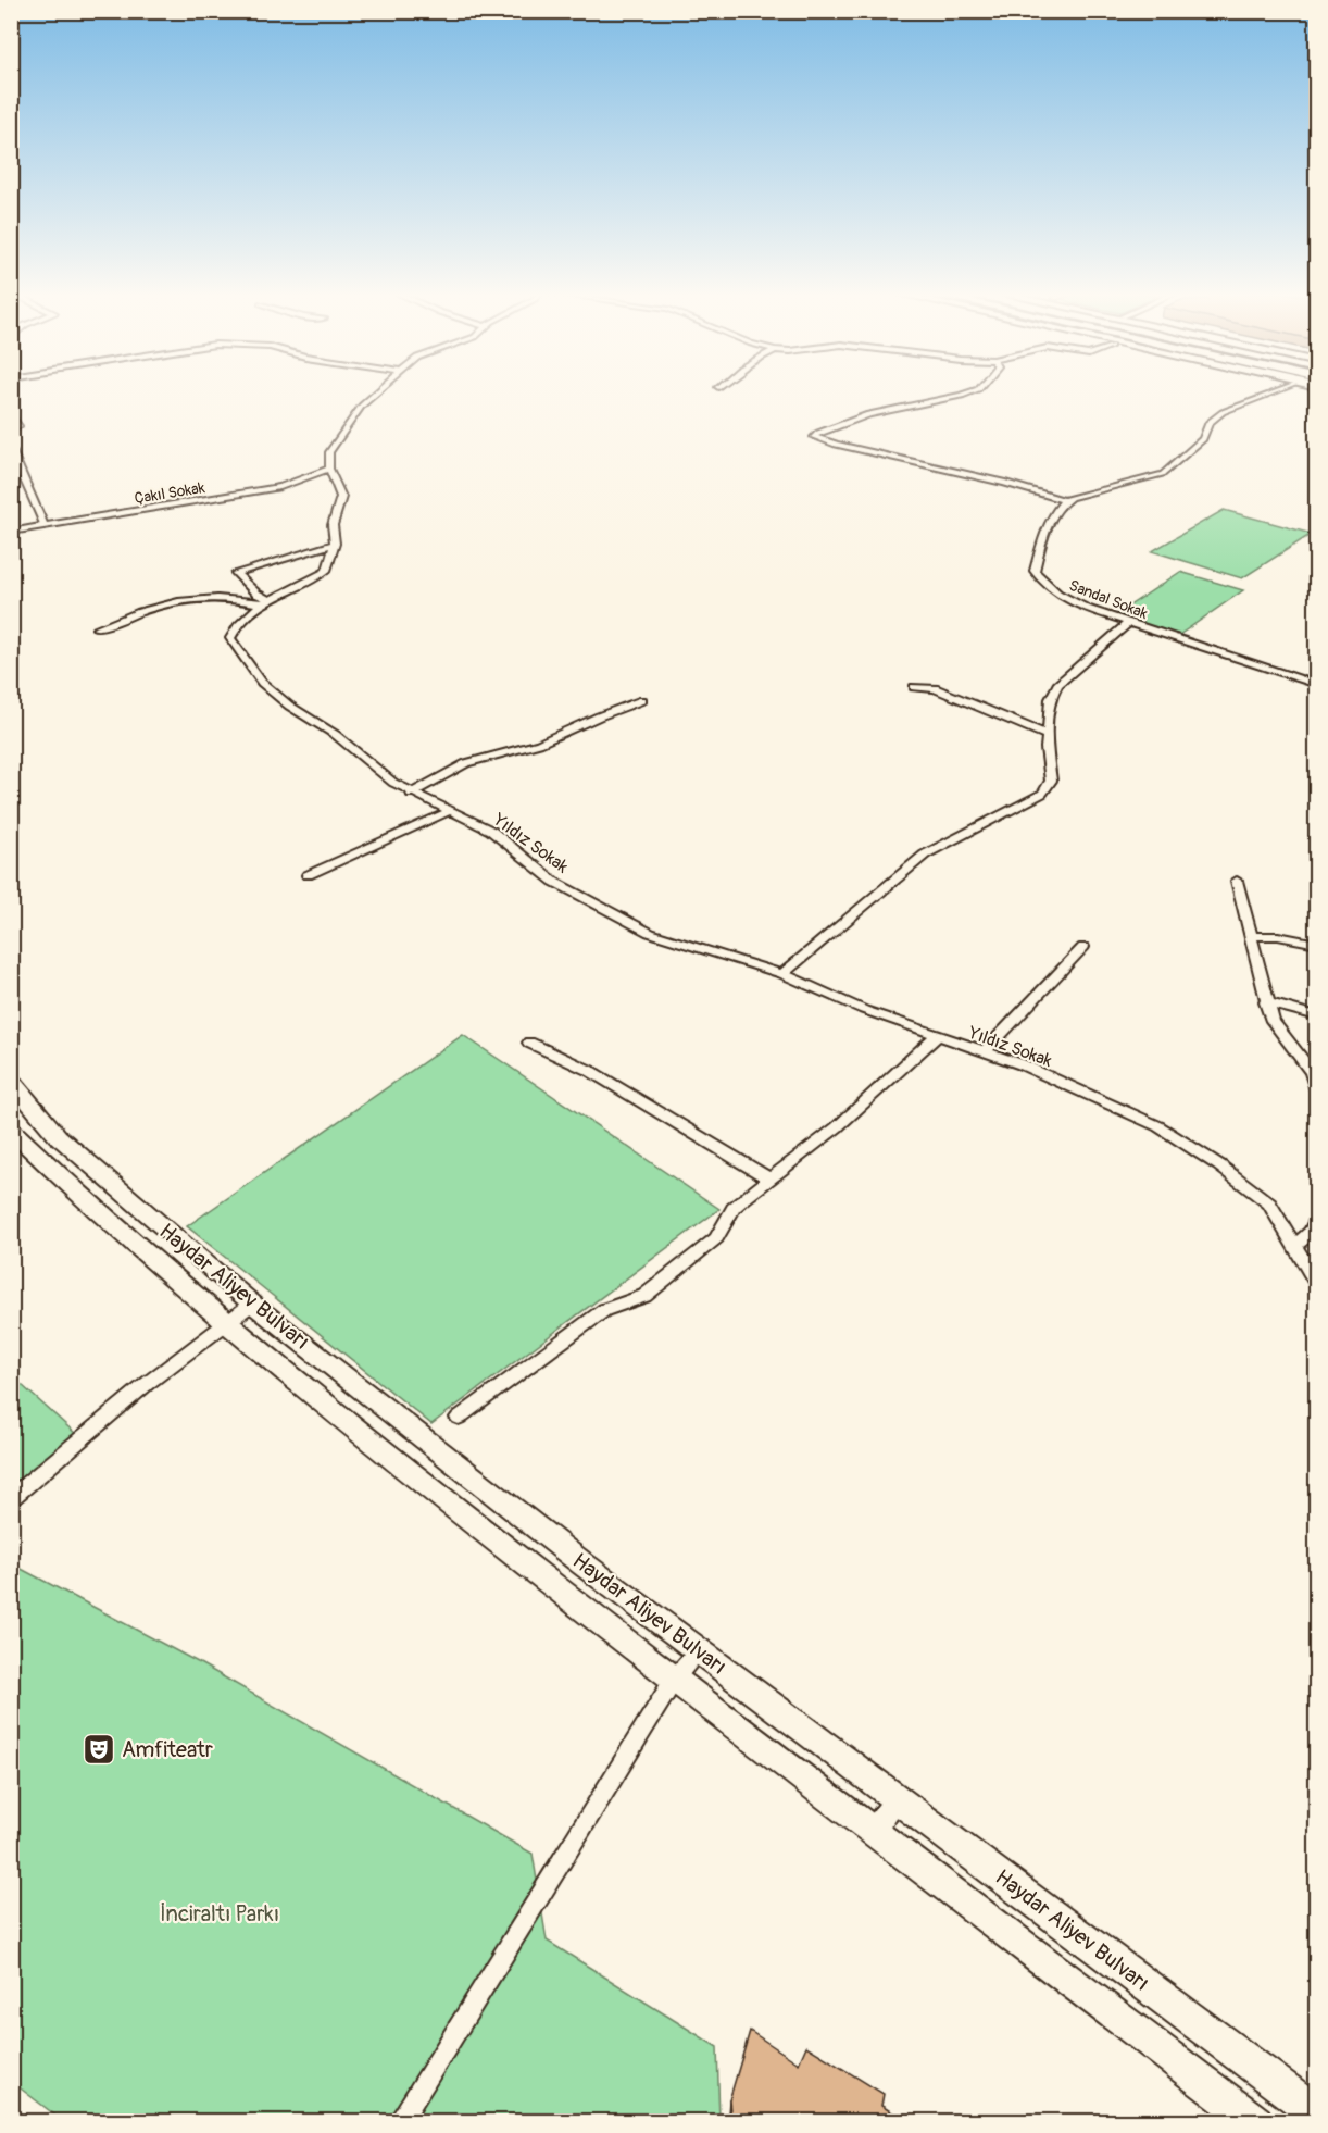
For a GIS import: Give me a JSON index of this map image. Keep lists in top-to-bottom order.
{
  "streets": {
    "main road": ["Haydar Aliyev Bulvarı"],
    "street": ["Çakıl Sokak", "Sandal Sokak", "Yıldız Sokak"]
  },
  "crossings": [
    ["Çakıl Sokak", "Yıldız Sokak"]
  ],
  "parks": ["İnciraltı Parkı"],
  "places": {
    "theatre": ["Amfiteatr"]
  }
}
